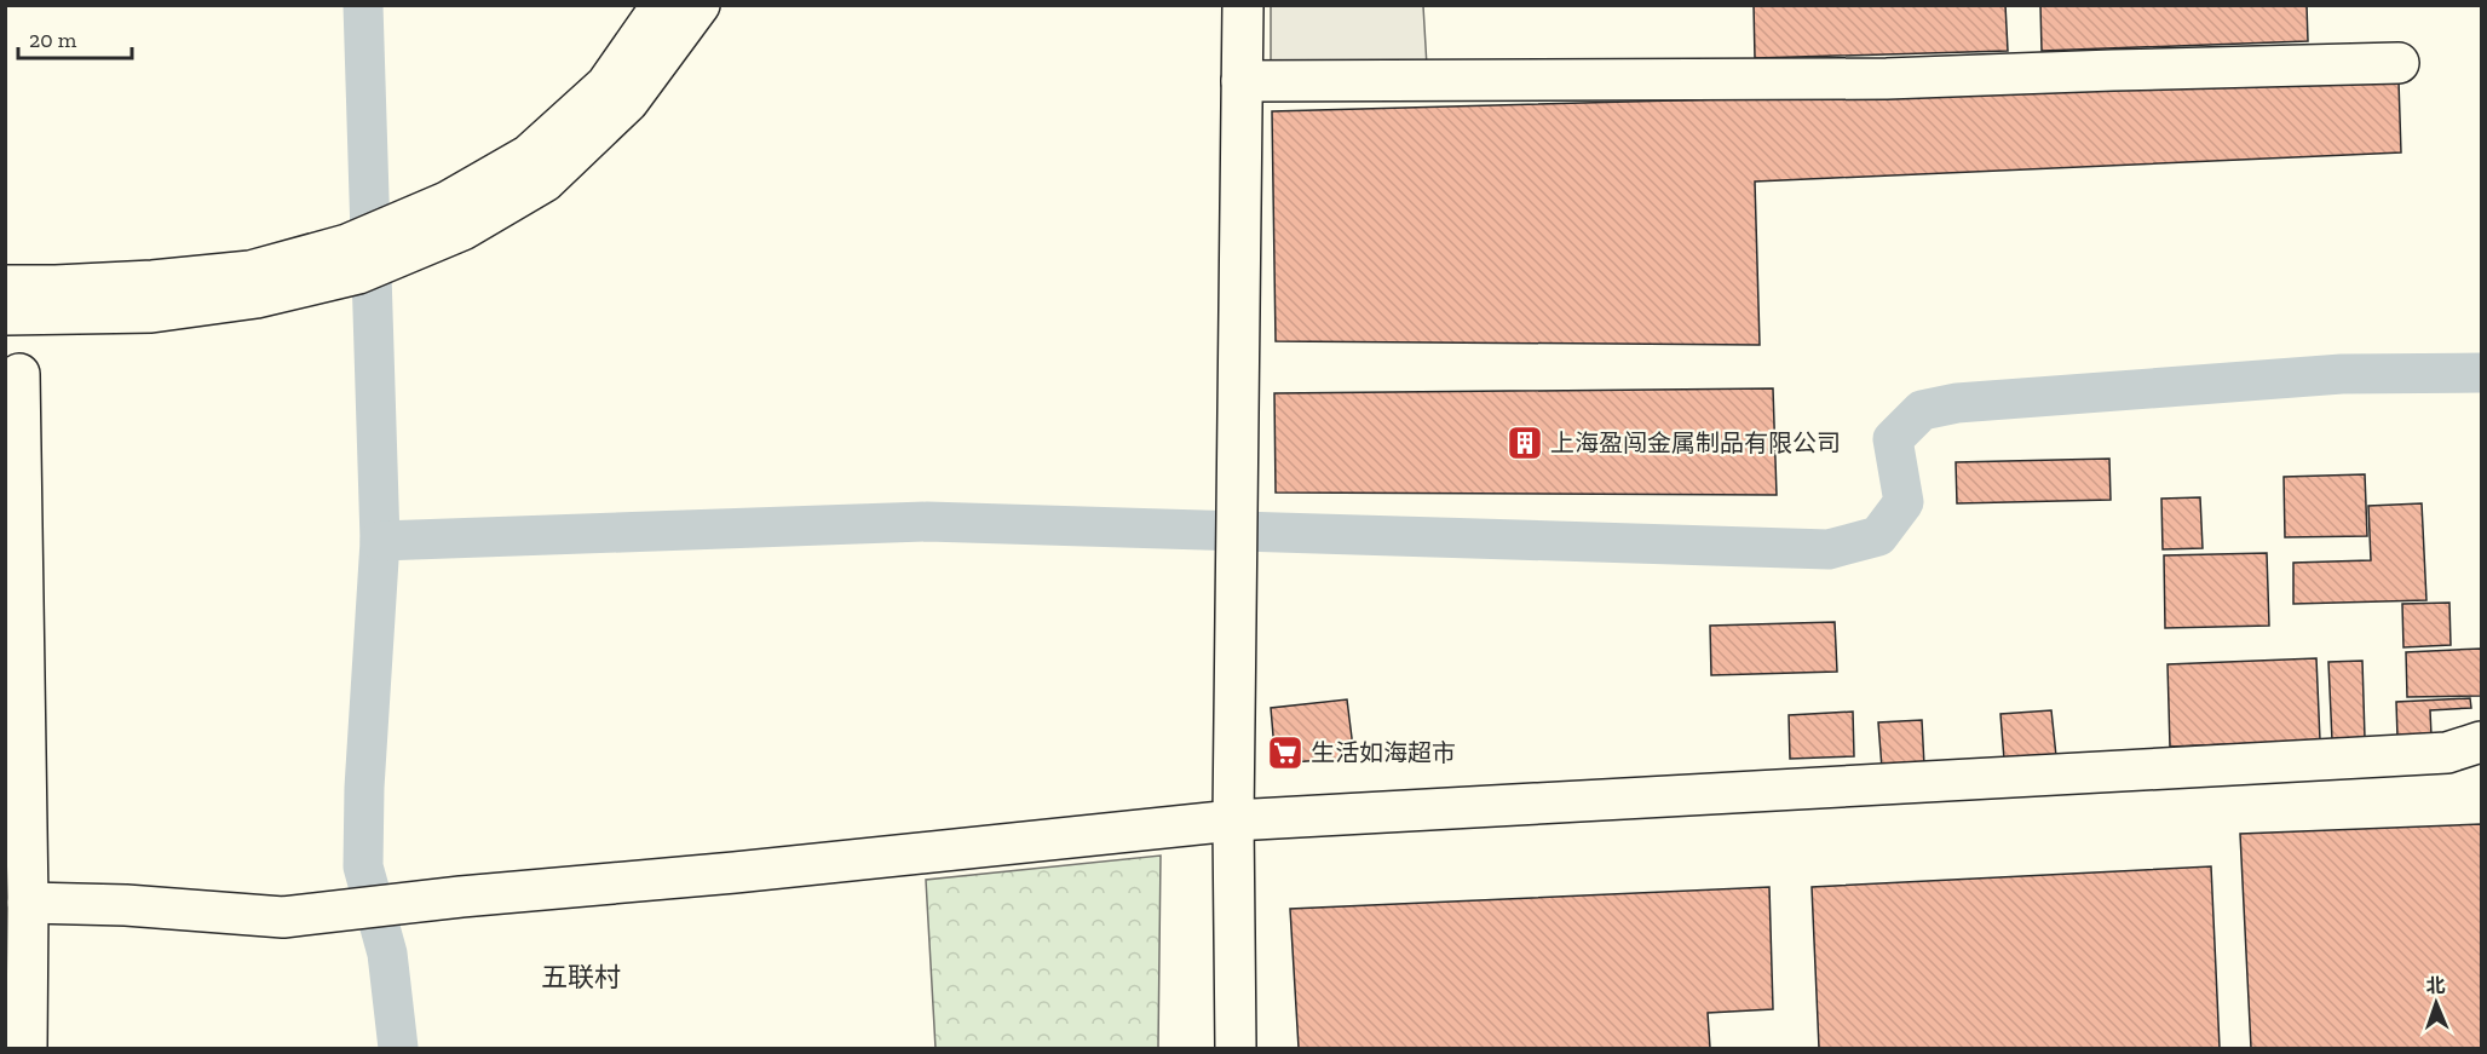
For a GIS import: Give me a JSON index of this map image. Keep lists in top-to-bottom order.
{
  "districts": ["五联村"],
  "places": {
    "building": ["上海盈闯金属制品有限公司"],
    "supermarket": ["生活如海超市"]
  },
  "scale_bar": "20 m",
  "north": "top"
}
